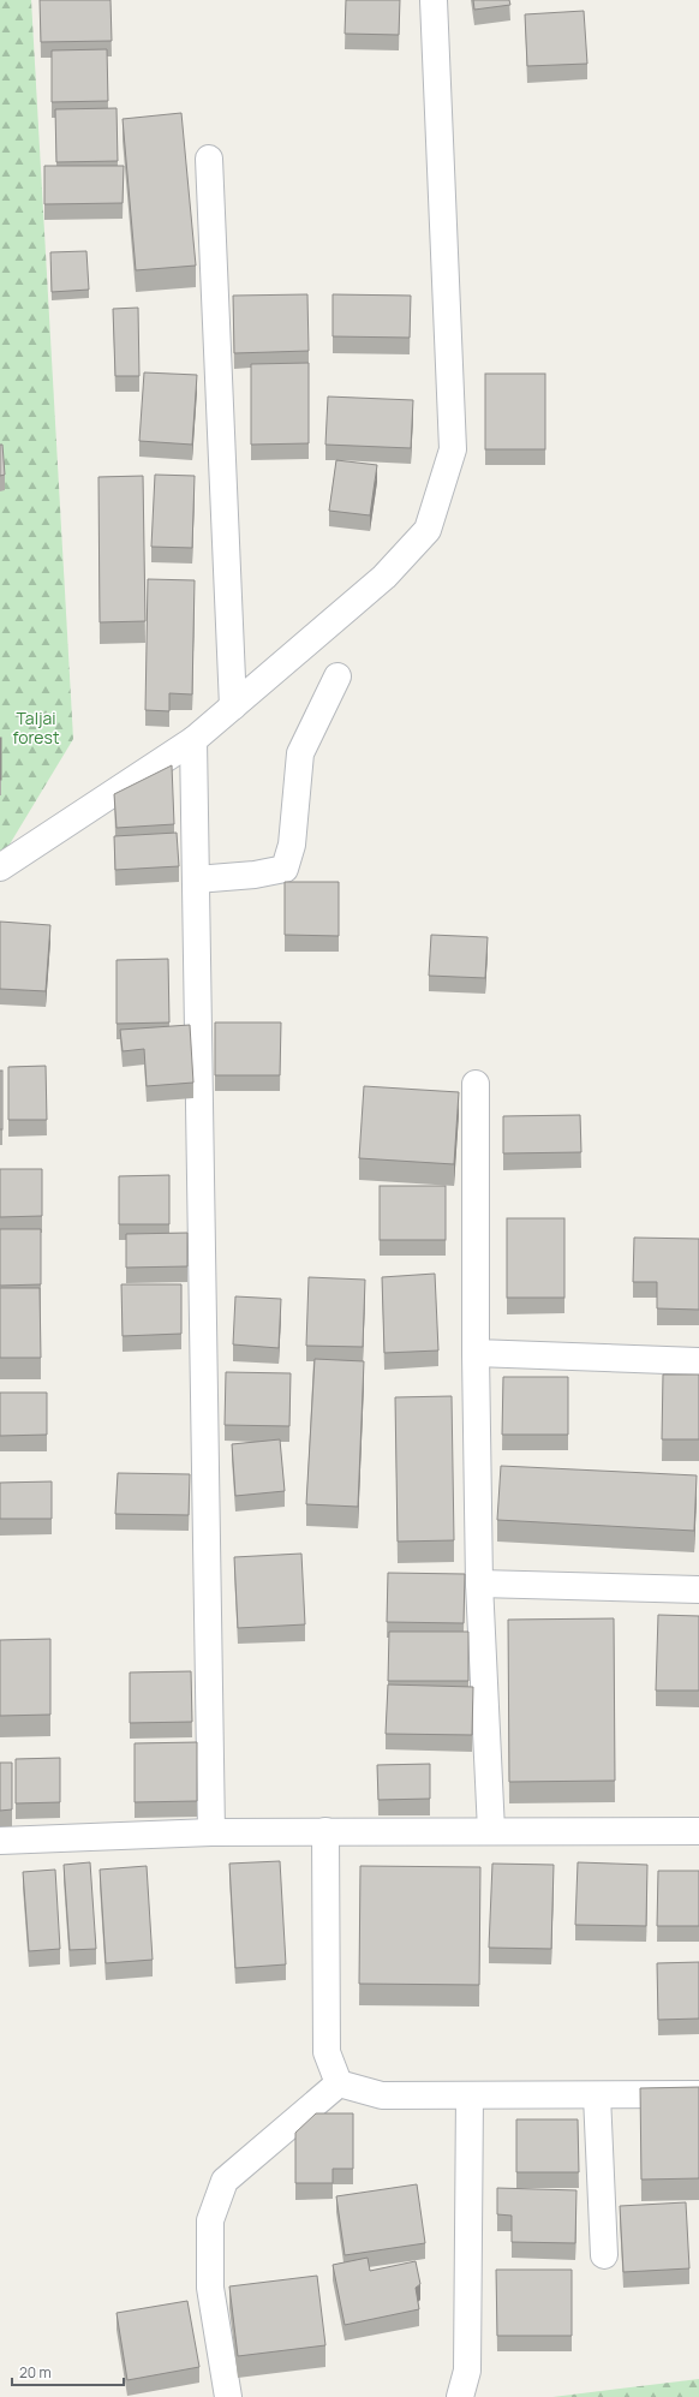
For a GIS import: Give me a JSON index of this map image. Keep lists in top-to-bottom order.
{
  "parks": ["Taljai forest"],
  "scale_bar": "20 m"
}
